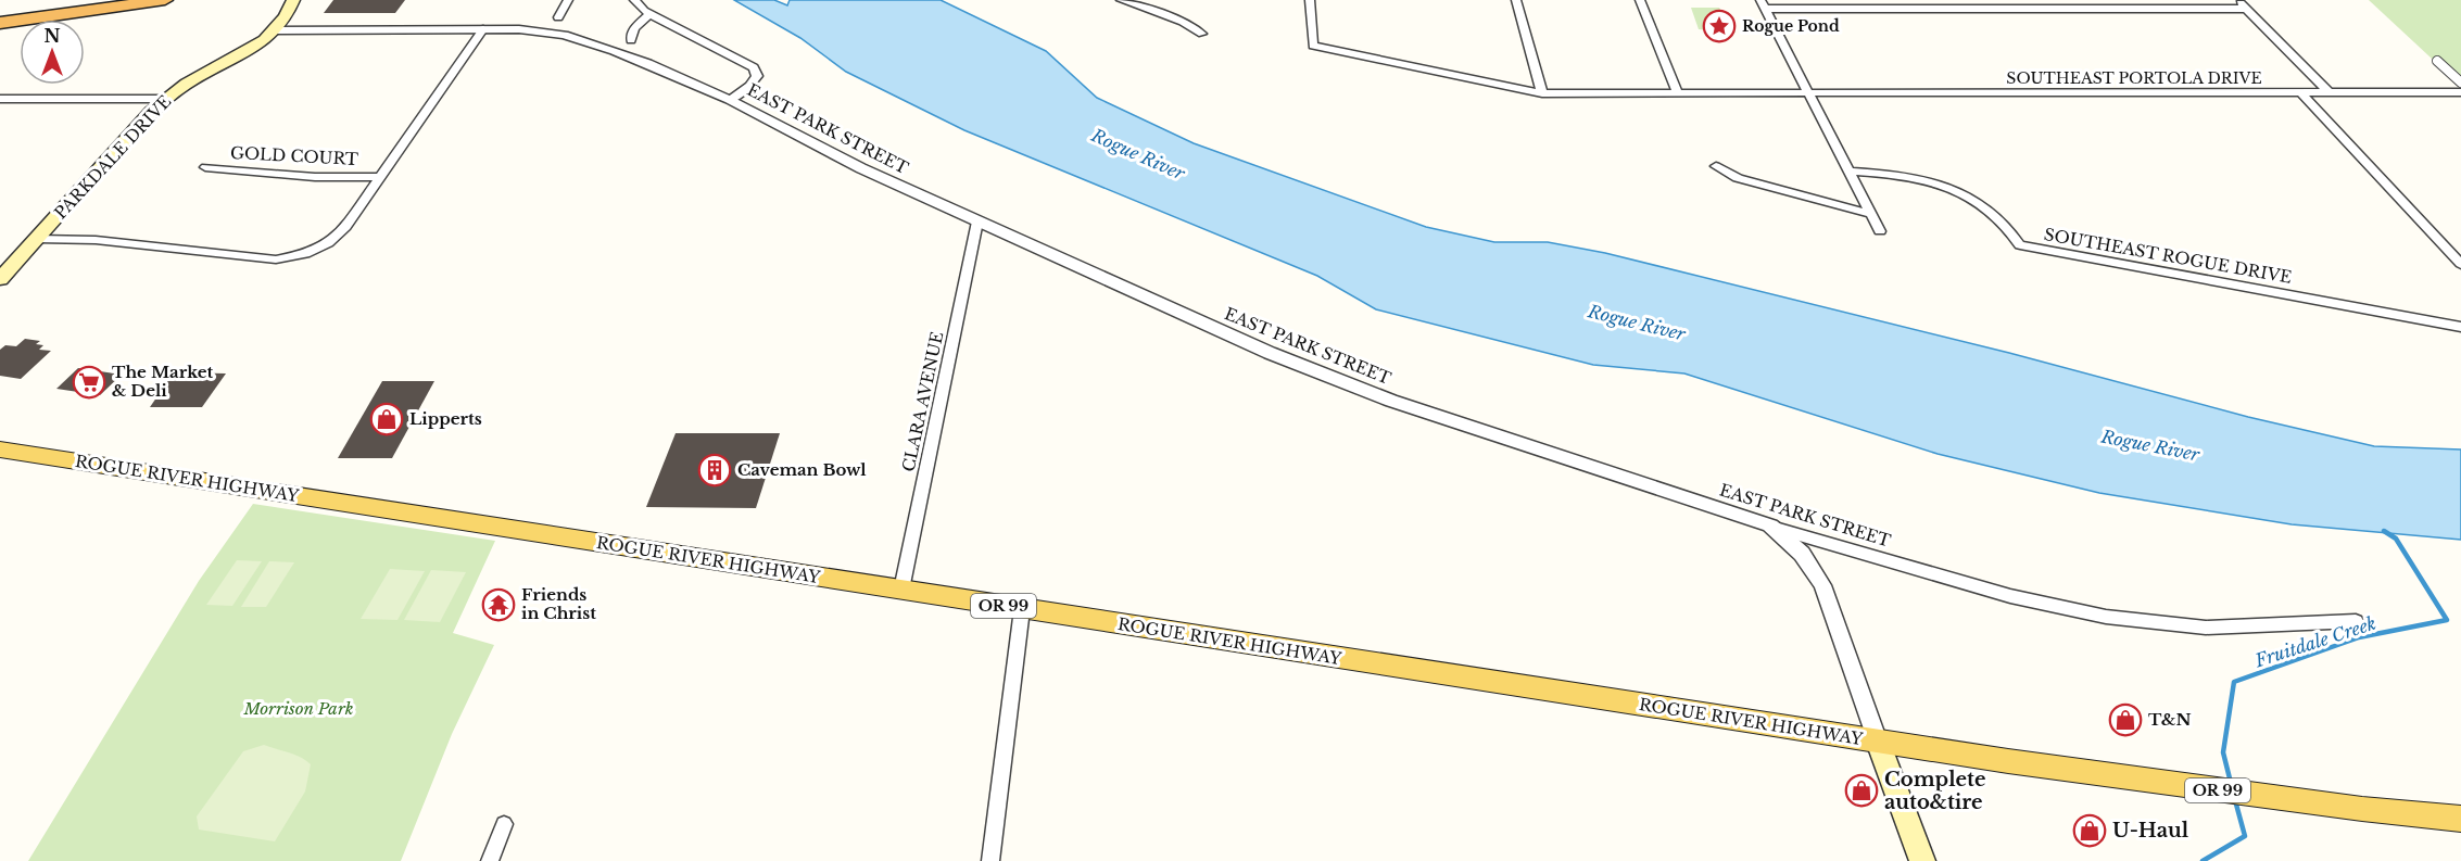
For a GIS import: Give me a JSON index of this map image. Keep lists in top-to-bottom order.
{
  "streets": {
    "main road": ["PARKDALE DRIVE", "ROGUE RIVER HIGHWAY", "OR 99"],
    "street": [
      "SOUTHEAST PORTOLA DRIVE",
      "EAST PARK STREET",
      "GOLD COURT",
      "SOUTHEAST ROGUE DRIVE",
      "CLARA AVENUE"
    ]
  },
  "crossings": [
    ["EAST PARK STREET", "PARKDALE DRIVE"],
    ["EAST PARK STREET", "CLARA AVENUE"],
    ["CLARA AVENUE", "ROGUE RIVER HIGHWAY"]
  ],
  "water": ["Rogue River", "Fruitdale Creek"],
  "parks": ["Morrison Park"],
  "places": {
    "place": ["Rogue Pond"],
    "supermarket": ["The Market & Deli"],
    "shop": [
      "Lipperts",
      "T&N",
      "Complete auto&tire",
      "U-Haul"
    ],
    "building": ["Caveman Bowl"],
    "temple": ["Friends in Christ"]
  },
  "north": "top"
}
